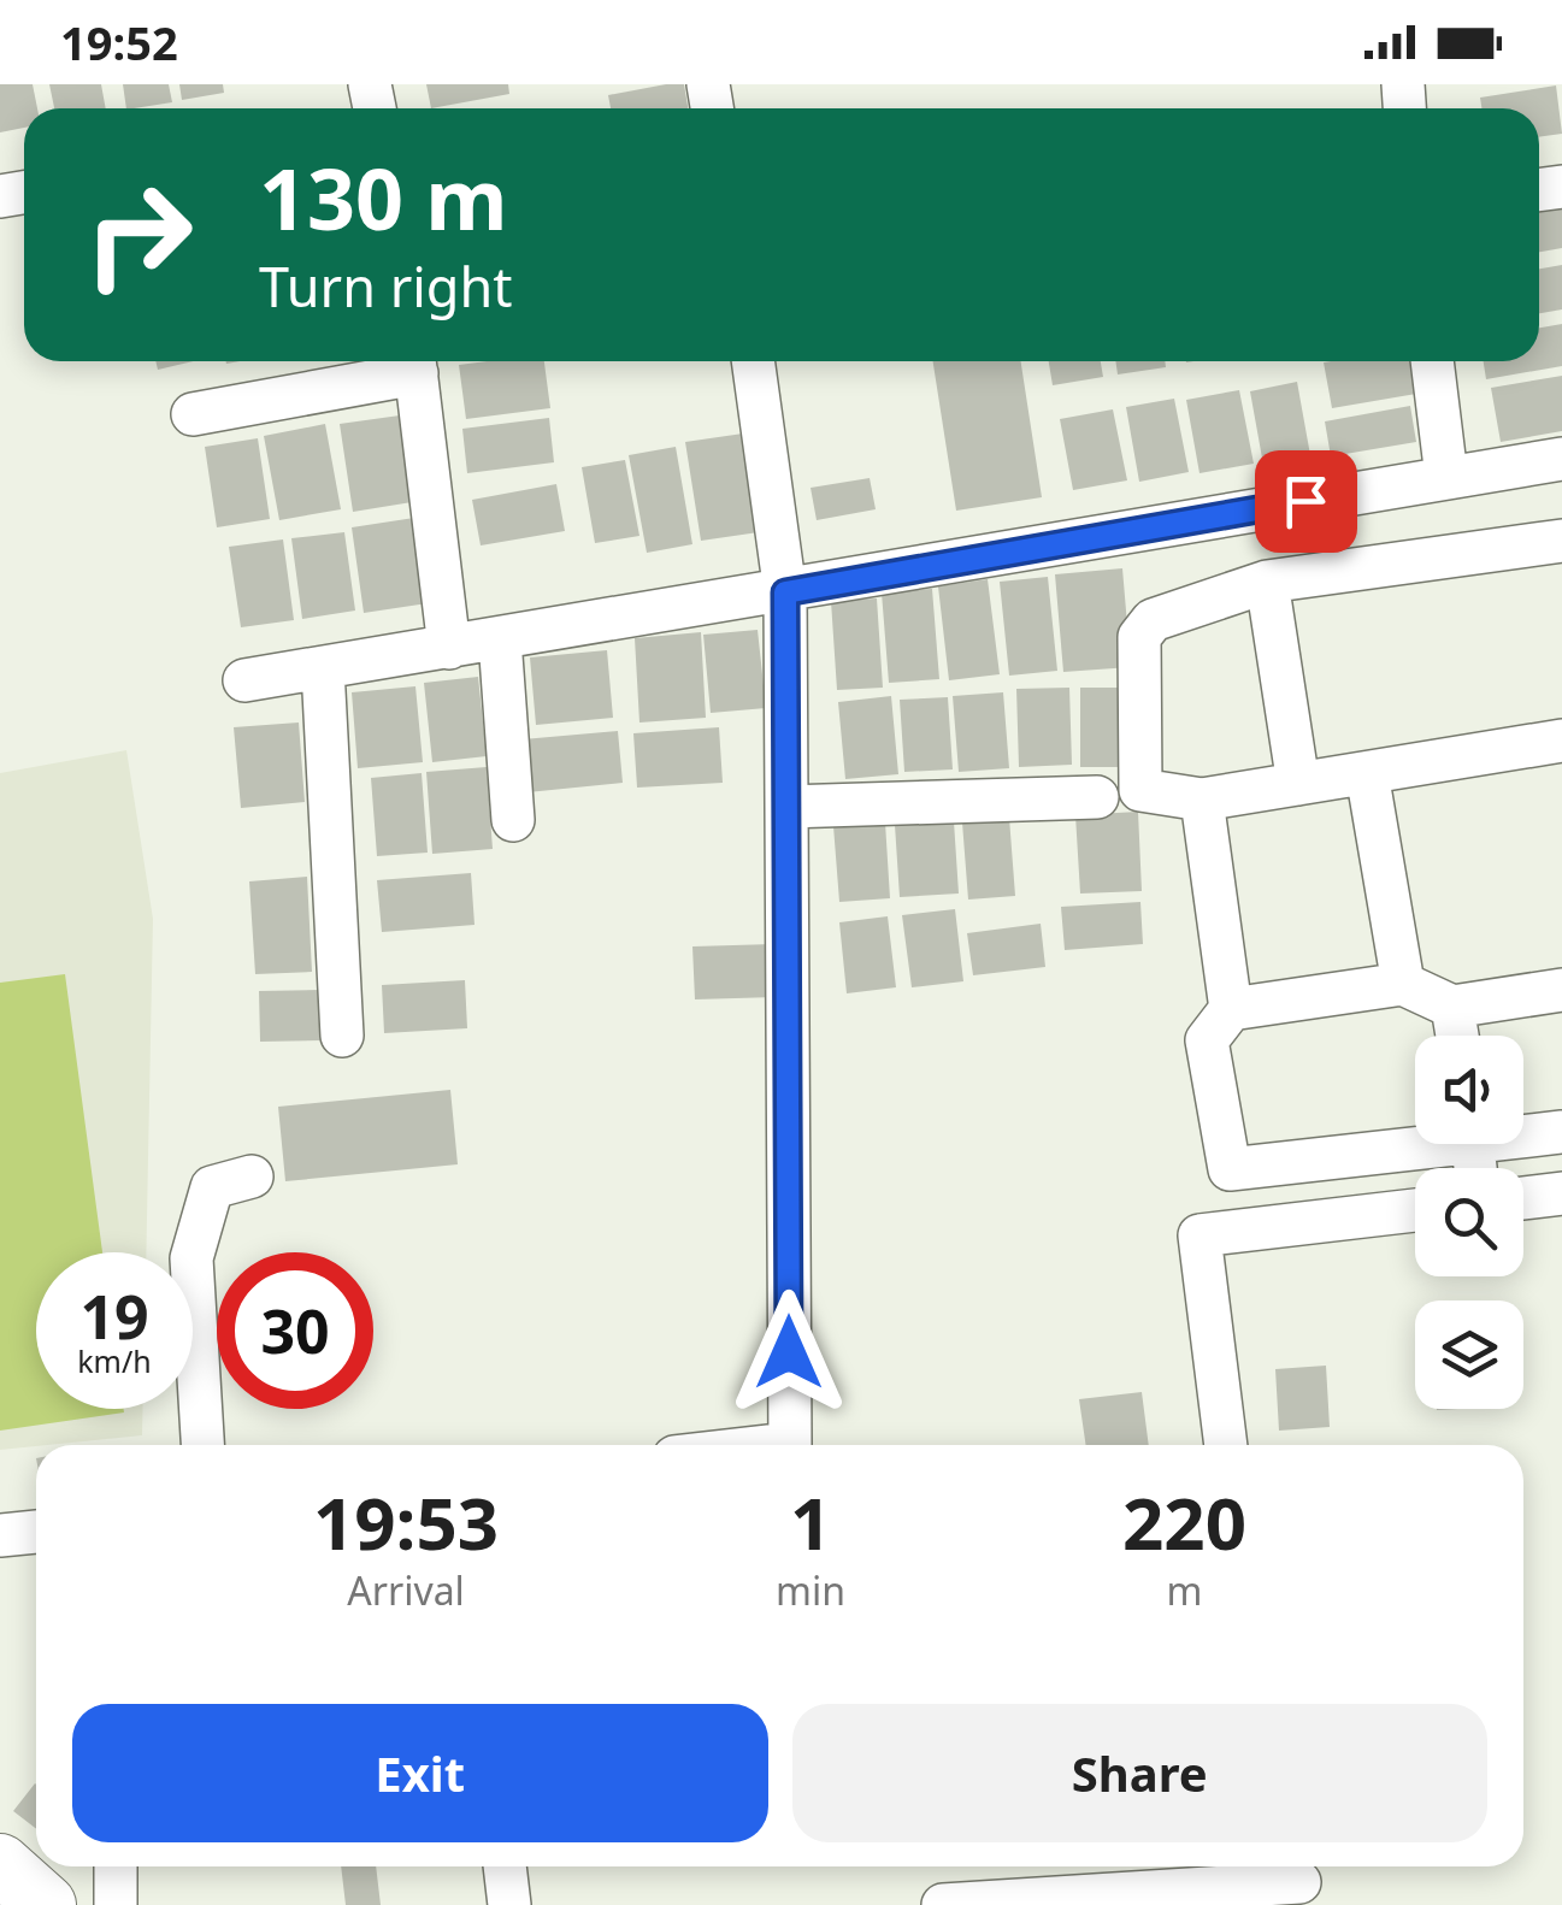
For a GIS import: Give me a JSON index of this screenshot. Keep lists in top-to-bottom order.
{
  "page": {
    "status": "19:52",
    "turn": ["130 m", "Turn right"],
    "speed": "19 km/h",
    "limit": "30",
    "eta": [
      "19:53",
      "Arrival",
      "1",
      "min",
      "220",
      "m"
    ],
    "buttons": ["Exit", "Share"]
  }
}
